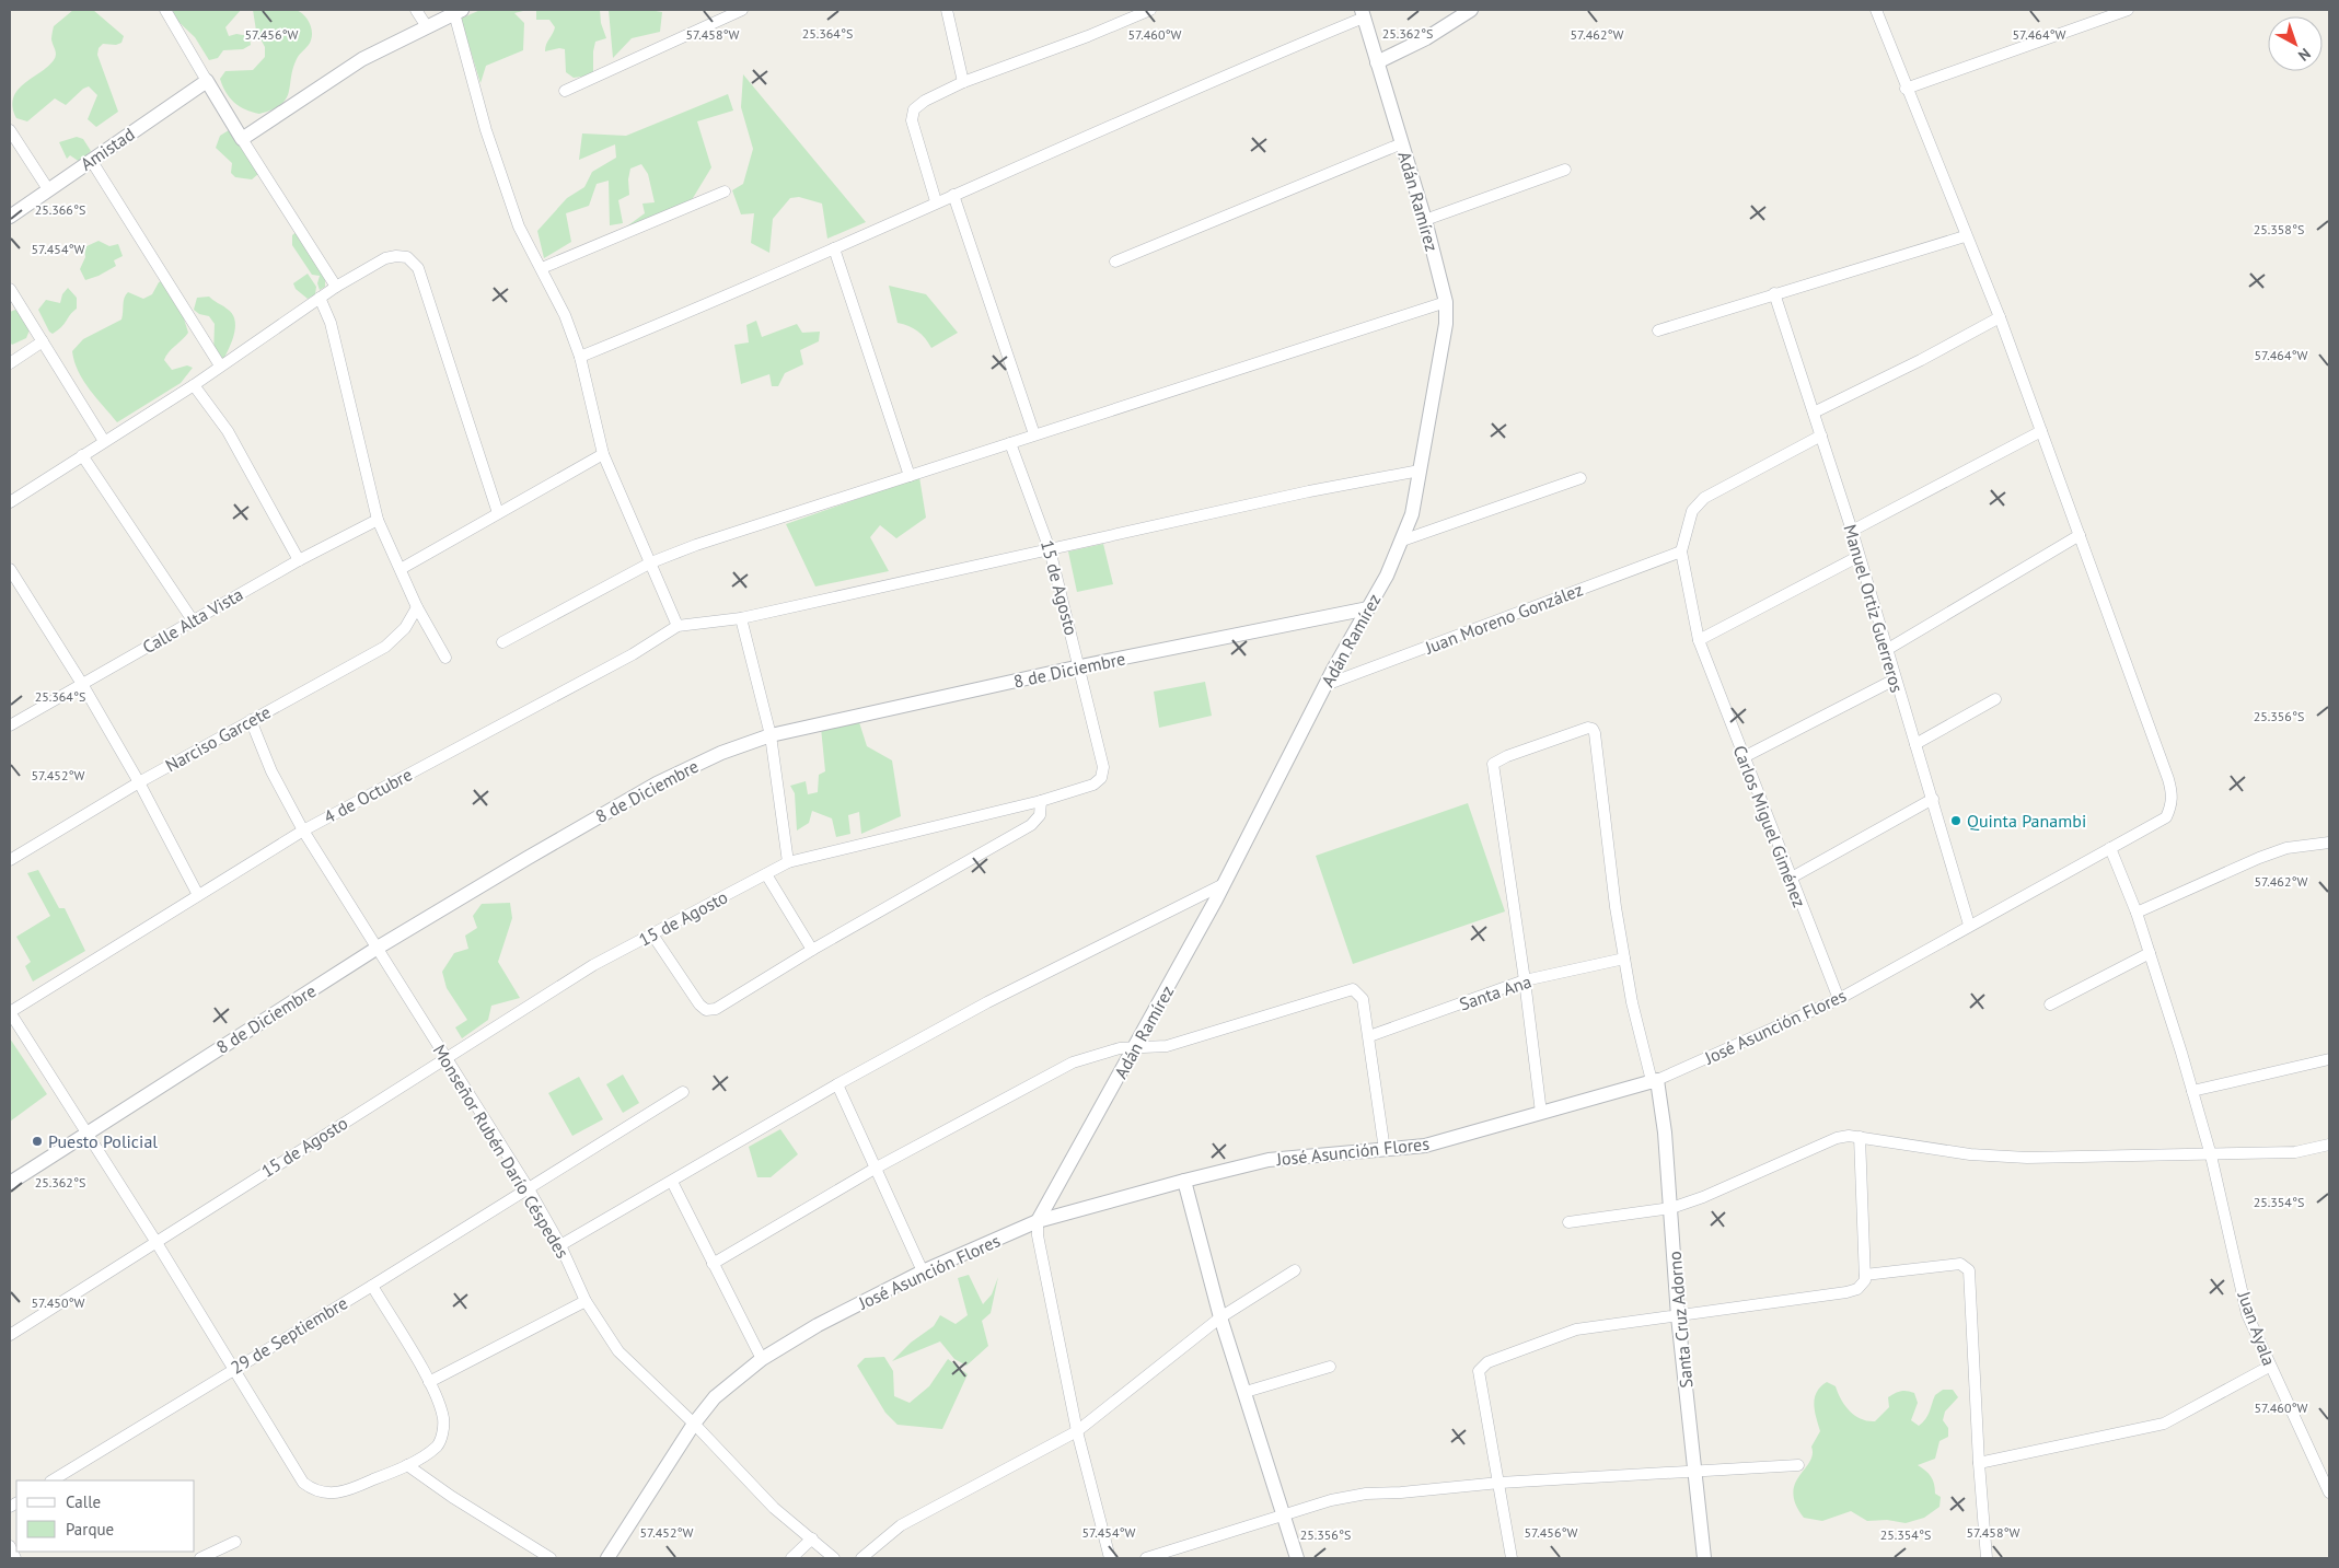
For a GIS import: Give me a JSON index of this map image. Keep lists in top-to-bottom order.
{
  "streets": {
    "street": [
      "Amistad",
      "Adán Ramírez",
      "15 de Agosto",
      "Manuel Ortiz Guerreros",
      "Juan Moreno González",
      "Calle Alta Vista",
      "8 de Diciembre",
      "Narciso Garcete",
      "4 de Octubre",
      "Carlos Miguel Giménez",
      "Santa Ana",
      "José Asunción Flores",
      "Monseñor Rubén Darío Céspedes",
      "Santa Cruz Adorno",
      "Juan Ayala",
      "29 de Septiembre"
    ]
  },
  "crossings": [
    ["Adán Ramírez", "Juan Moreno González"],
    ["Adán Ramírez", "8 de Diciembre"],
    ["Adán Ramírez", "4 de Octubre"],
    ["Adán Ramírez", "José Asunción Flores"],
    ["15 de Agosto", "8 de Diciembre"],
    ["15 de Agosto", "4 de Octubre"],
    ["15 de Agosto", "Monseñor Rubén Darío Céspedes"],
    ["Manuel Ortiz Guerreros", "Carlos Miguel Giménez"],
    ["Manuel Ortiz Guerreros", "José Asunción Flores"],
    ["Juan Moreno González", "Carlos Miguel Giménez"],
    ["8 de Diciembre", "Monseñor Rubén Darío Céspedes"],
    ["Narciso Garcete", "Monseñor Rubén Darío Céspedes"],
    ["4 de Octubre", "Monseñor Rubén Darío Céspedes"],
    ["Carlos Miguel Giménez", "José Asunción Flores"],
    ["José Asunción Flores", "Monseñor Rubén Darío Céspedes"],
    ["José Asunción Flores", "Santa Cruz Adorno"],
    ["José Asunción Flores", "Juan Ayala"],
    ["Monseñor Rubén Darío Céspedes", "29 de Septiembre"]
  ],
  "places": ["Quinta Panambi", "Puesto Policial"],
  "legend": ["Calle", "Parque"],
  "north": "bottom right",
  "coordinates": [
    "25.364°S",
    "25.362°S",
    "57.456°W",
    "57.458°W",
    "57.460°W",
    "57.462°W",
    "57.464°W",
    "25.366°S",
    "25.358°S",
    "57.454°W",
    "25.356°S",
    "57.452°W",
    "25.354°S",
    "57.450°W"
  ]
}
